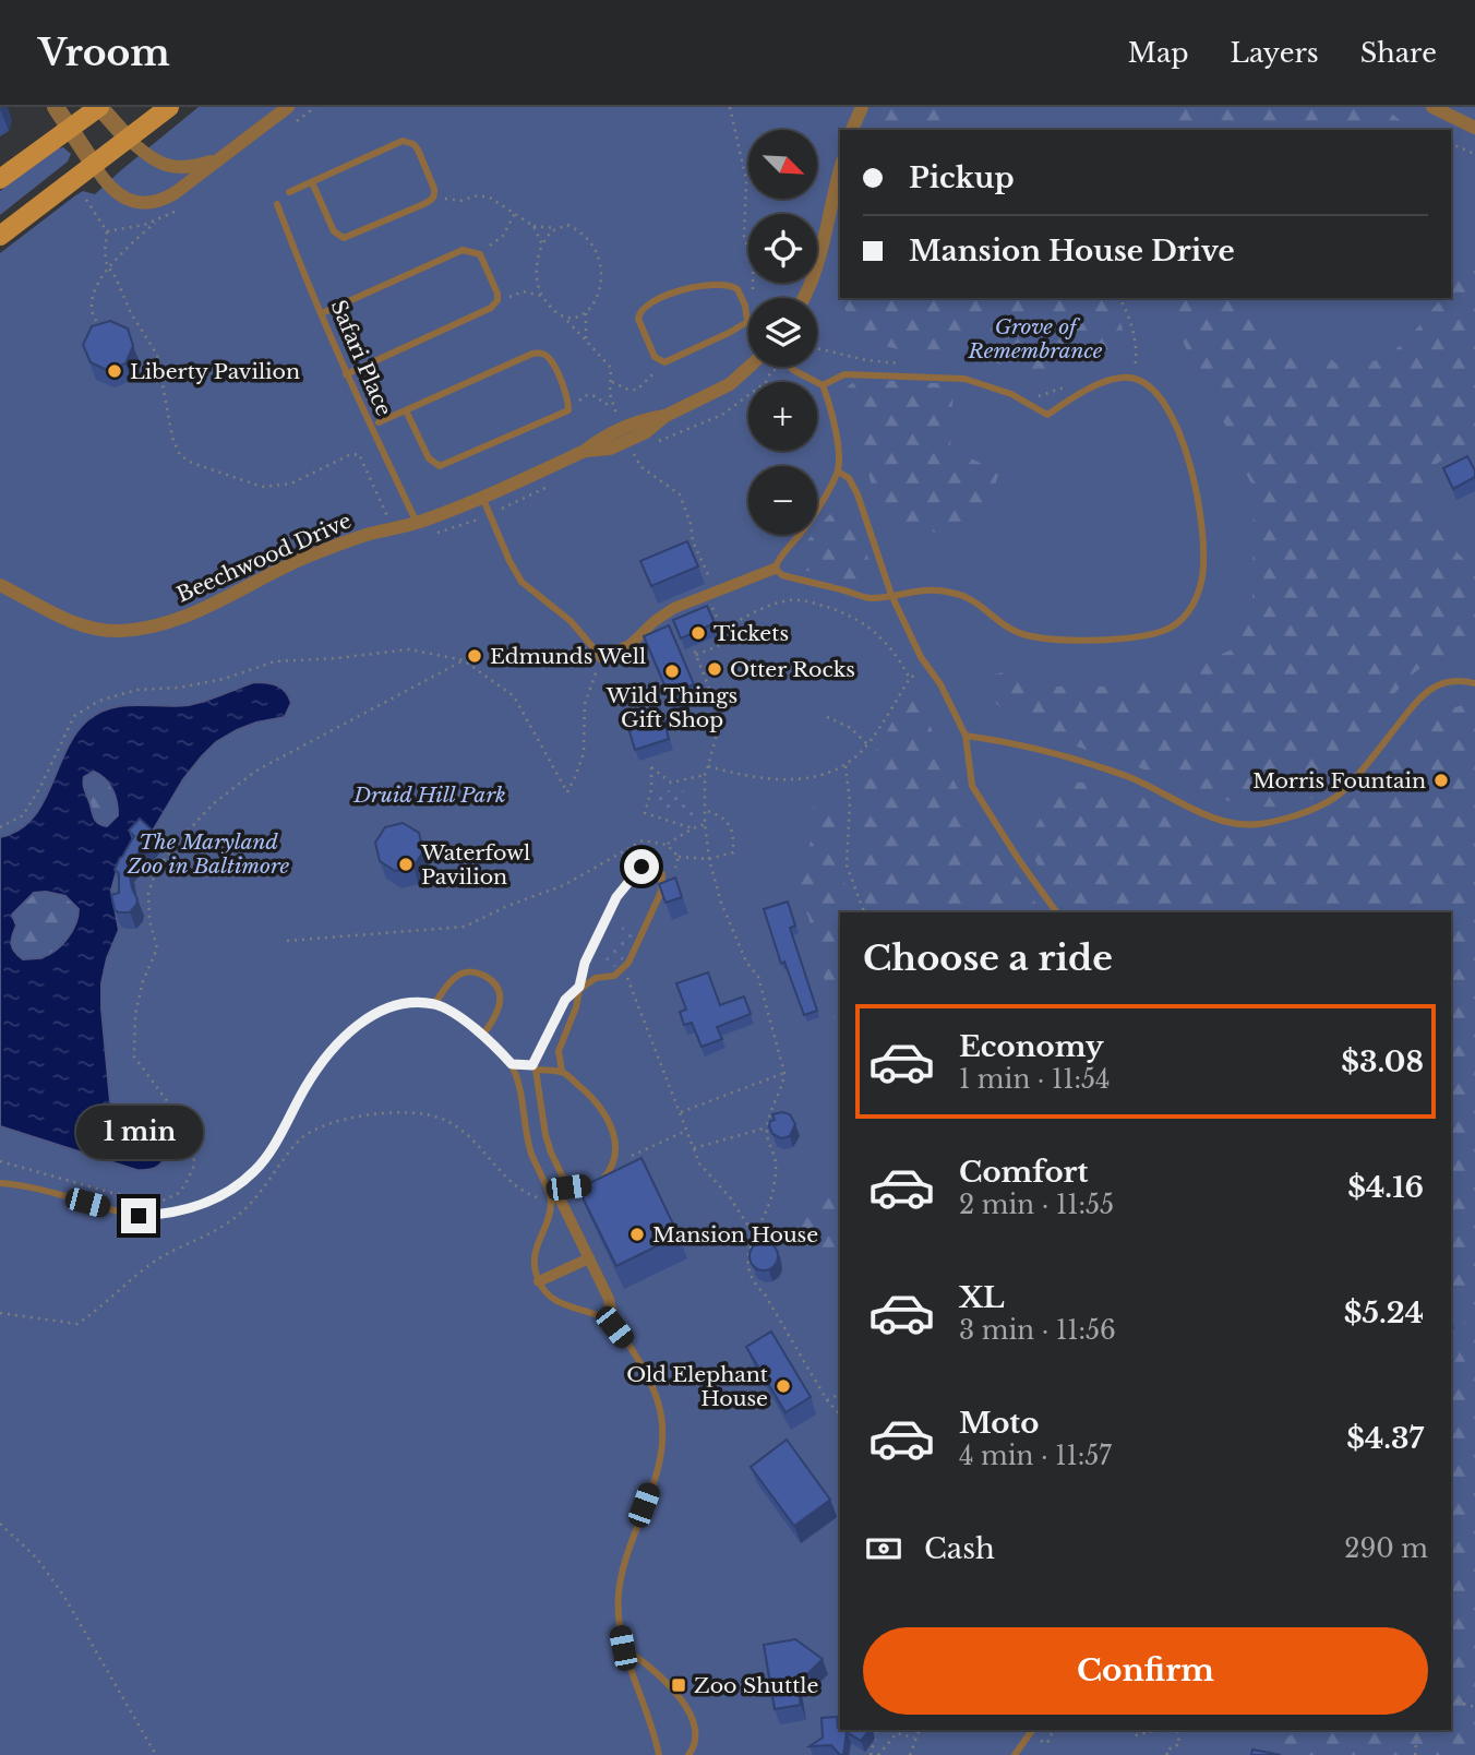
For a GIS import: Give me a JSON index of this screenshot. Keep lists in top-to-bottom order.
{
  "streets": {
    "street": ["Beechwood Drive"],
    "lane": ["Safari Place"]
  },
  "crossings": [
    ["Safari Place", "Beechwood Drive"]
  ],
  "parks": ["Grove of Remembrance", "Druid Hill Park", "The Maryland Zoo in Baltimore"],
  "places": {
    "other": [
      "Liberty Pavilion",
      "Tickets",
      "Edmunds Well",
      "Otter Rocks",
      "Wild Things Gift Shop",
      "Morris Fountain",
      "Waterfowl Pavilion",
      "Mansion House",
      "Old Elephant House"
    ],
    "transit": ["Zoo Shuttle"]
  },
  "north": "bottom right",
  "page": {
    "header": "Vroom",
    "nav": ["Map", "Layers", "Share"],
    "map_buttons": ["+", "−"],
    "banner": ["Pickup", "Mansion House Drive"],
    "heading": "Choose a ride",
    "list": [
      {
        "name": "Economy",
        "note": "1 min · 11:54",
        "value": "$3.08"
      },
      {
        "name": "Comfort",
        "note": "2 min · 11:55",
        "value": "$4.16"
      },
      {
        "name": "XL",
        "note": "3 min · 11:56",
        "value": "$5.24"
      },
      {
        "name": "Moto",
        "note": "4 min · 11:57",
        "value": "$4.37"
      }
    ],
    "bubble": "1 min",
    "pay": ["Cash", "290 m"],
    "buttons": "Confirm"
  }
}
